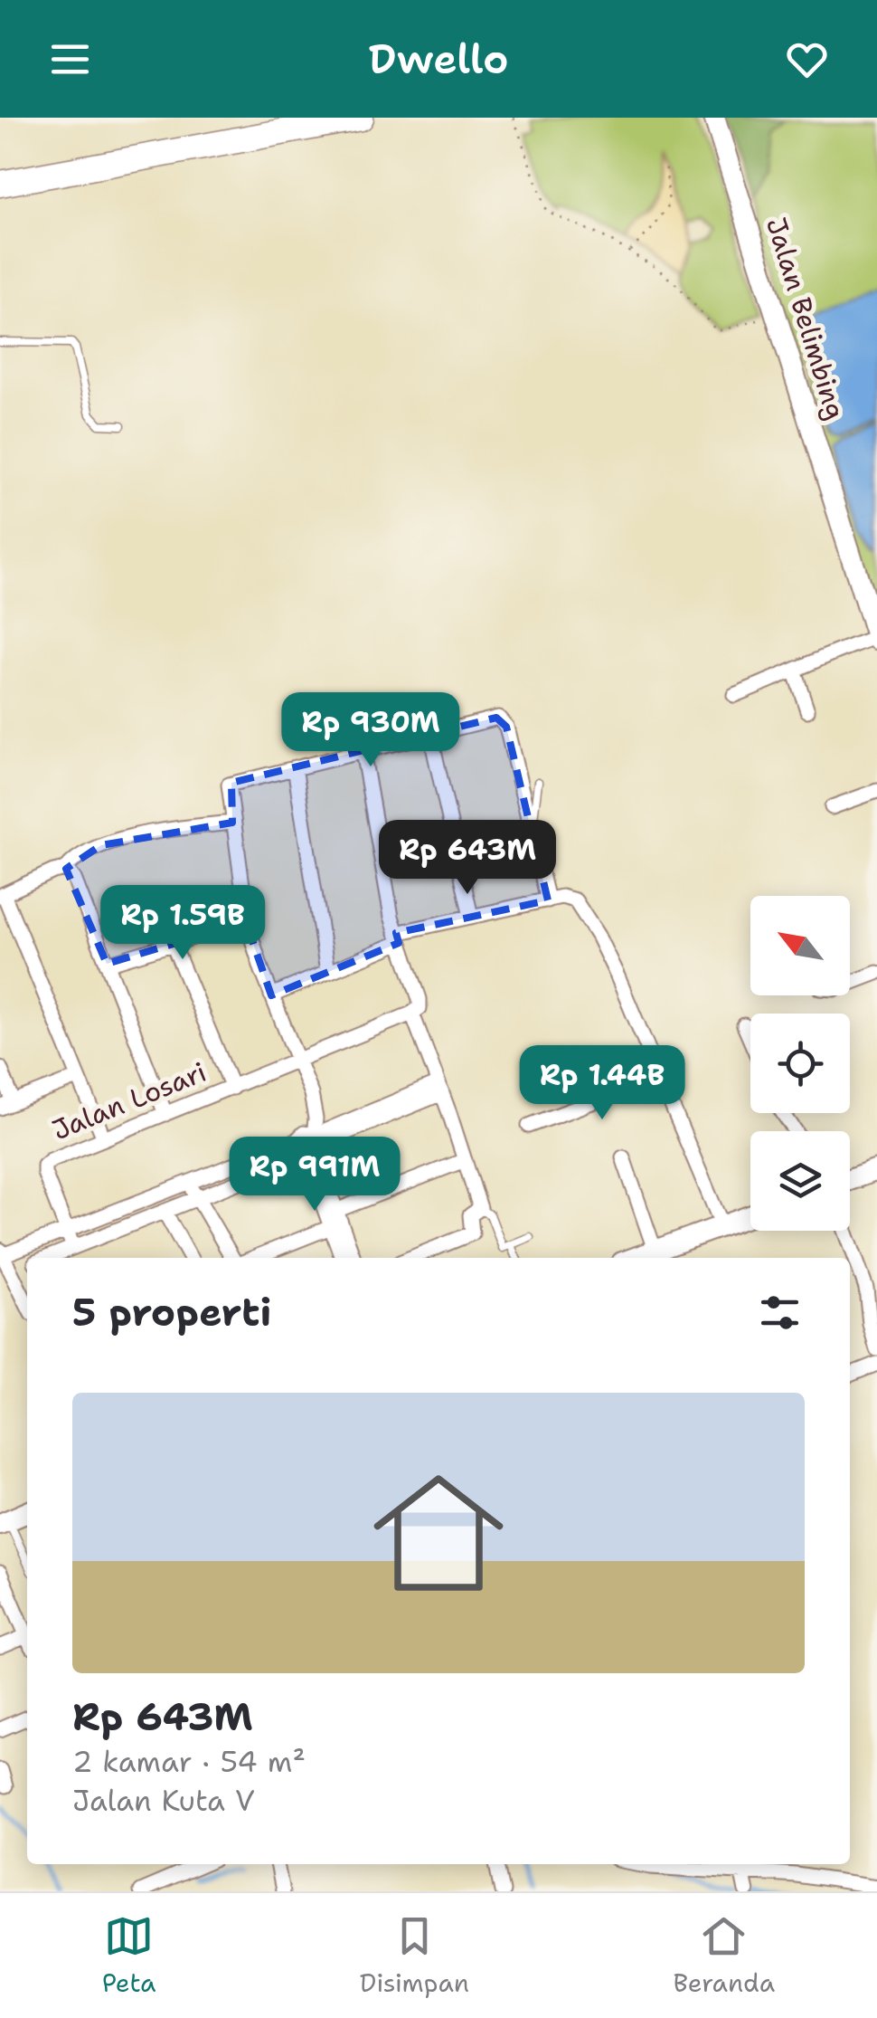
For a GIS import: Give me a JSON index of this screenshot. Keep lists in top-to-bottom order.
{
  "streets": {
    "street": ["Jalan Belimbing", "Jalan Losari"]
  },
  "north": "top left",
  "page": {
    "header": "Dwello",
    "price": [
      "Rp 930M",
      "Rp 643M",
      "Rp 1.59B",
      "Rp 1.44B",
      "Rp 991M"
    ],
    "heading": "5 properti",
    "list": [
      {
        "name": "Rp 643M",
        "note": "2 kamar · 54 m² · Jalan Kuta V"
      }
    ],
    "tabs": ["Peta", "Disimpan", "Beranda"]
  }
}
